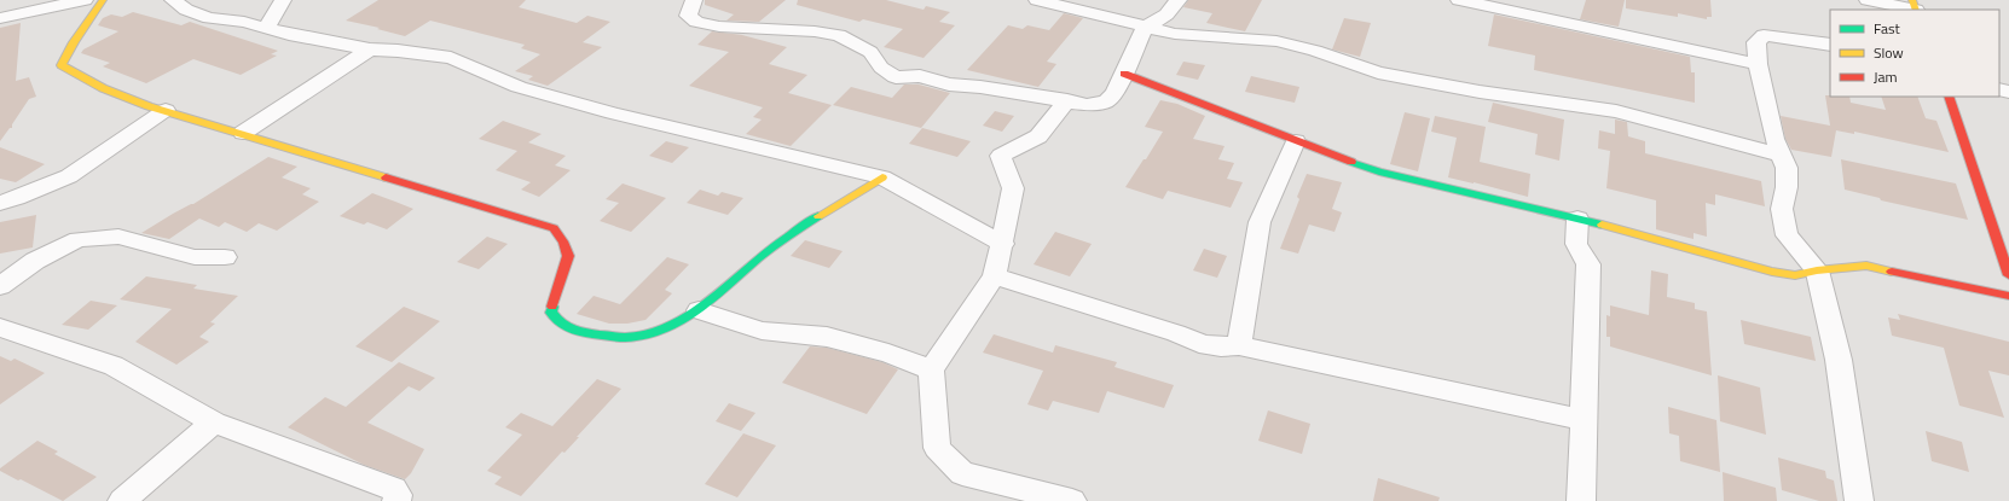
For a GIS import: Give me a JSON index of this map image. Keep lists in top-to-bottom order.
{
  "legend": ["Fast", "Slow", "Jam"]
}
